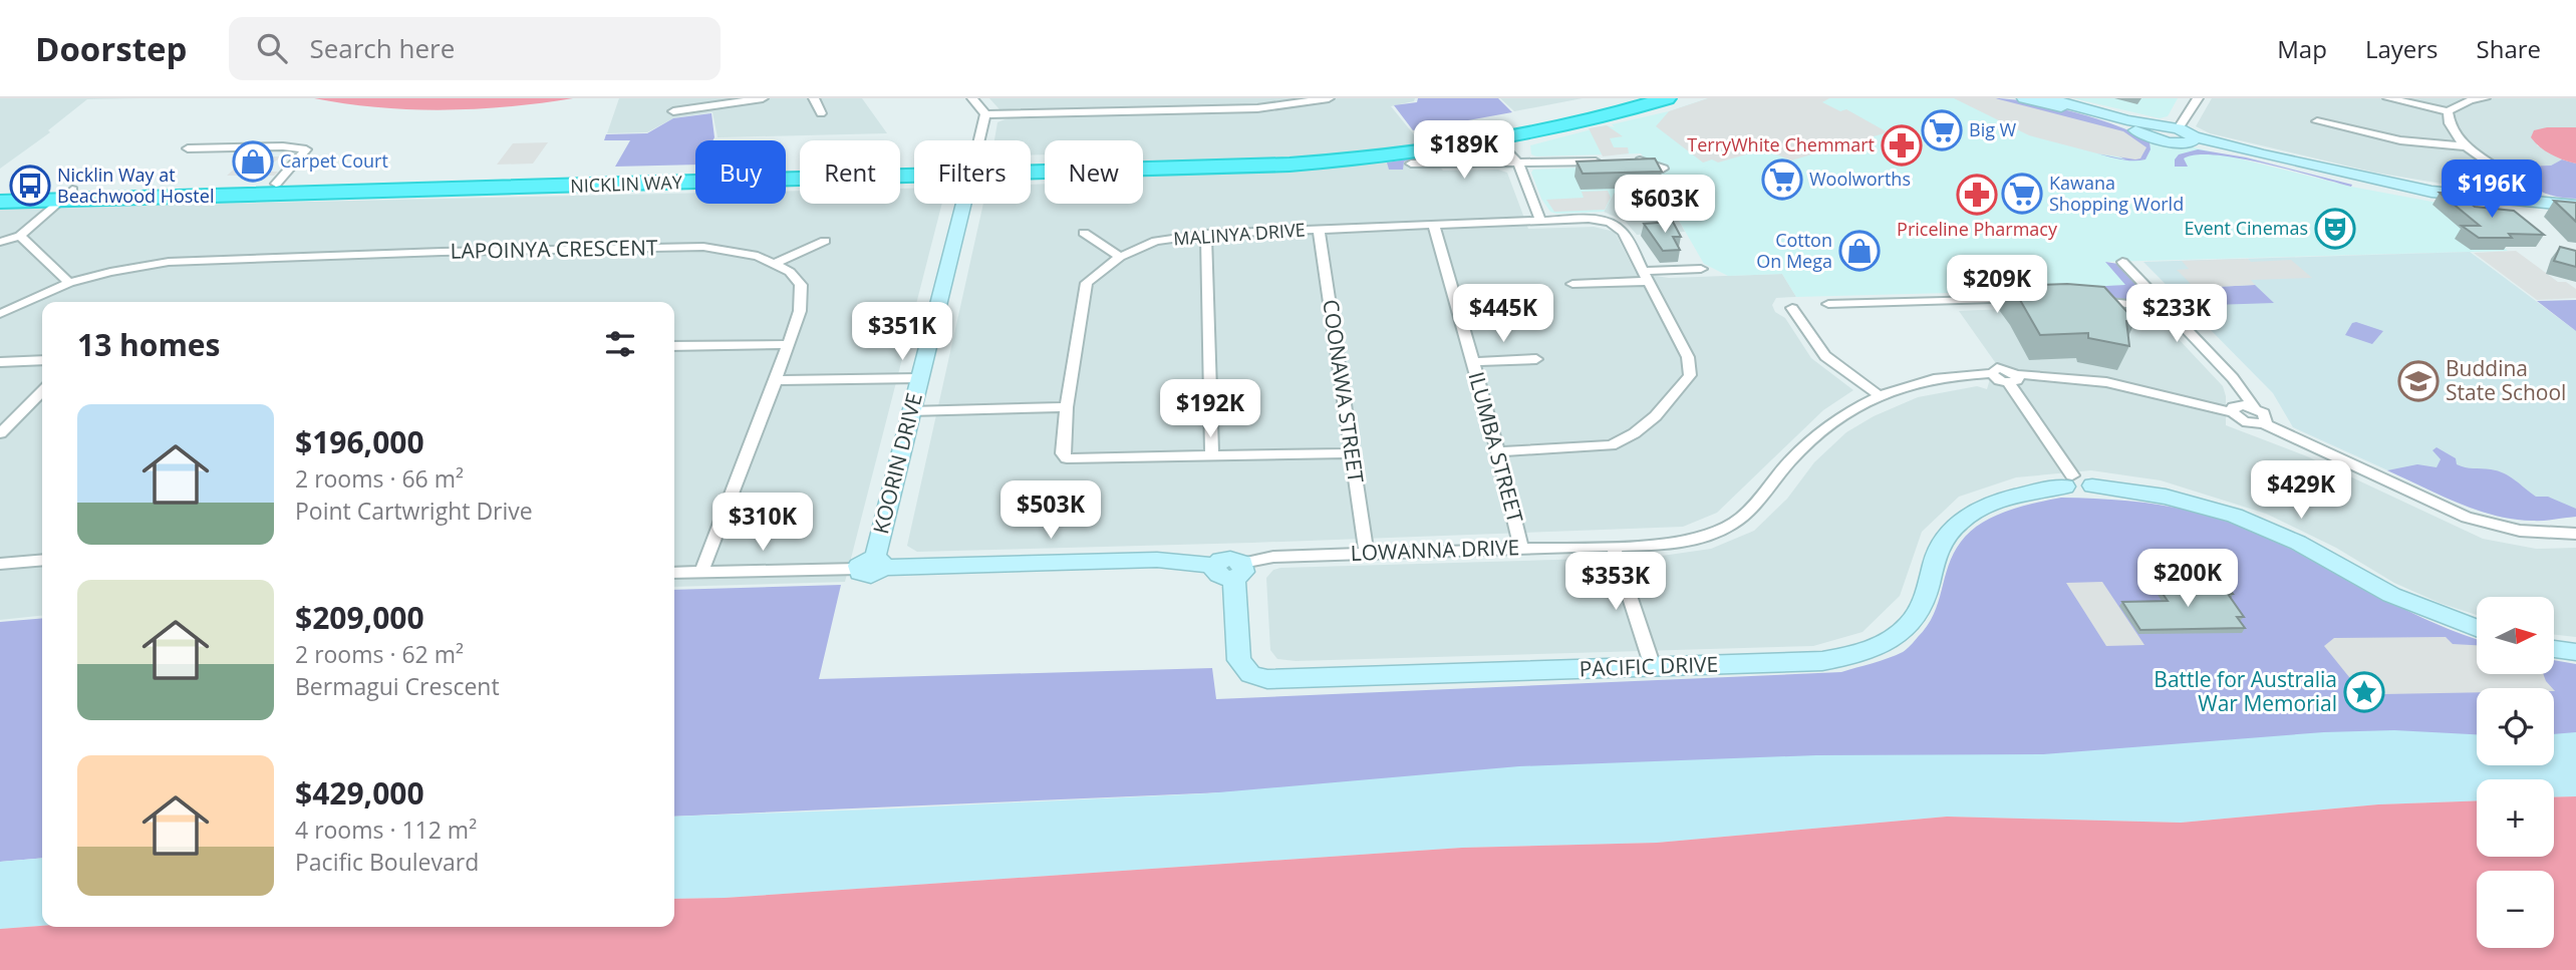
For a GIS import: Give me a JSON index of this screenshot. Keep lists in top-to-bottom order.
{
  "streets": {
    "highway": ["NICKLIN WAY"],
    "street": [
      "MALINYA DRIVE",
      "LAPOINYA CRESCENT",
      "COONAWA STREET",
      "ILUMBA STREET",
      "KOORIN DRIVE",
      "LOWANNA DRIVE",
      "PACIFIC DRIVE"
    ]
  },
  "crossings": [
    ["MALINYA DRIVE", "COONAWA STREET"],
    ["MALINYA DRIVE", "ILUMBA STREET"],
    ["COONAWA STREET", "LOWANNA DRIVE"],
    ["ILUMBA STREET", "LOWANNA DRIVE"],
    ["LOWANNA DRIVE", "PACIFIC DRIVE"]
  ],
  "places": {
    "supermarket": ["Big W", "Woolworths", "Kawana Shopping World"],
    "pharmacy": ["TerryWhite Chemmart", "Priceline Pharmacy"],
    "shop": ["Carpet Court", "Cotton On Mega"],
    "bus stop": ["Nicklin Way at Beachwood Hostel"],
    "theatre": ["Event Cinemas"],
    "school or university": ["Buddina State School"],
    "place": ["Battle for Australia War Memorial"]
  },
  "north": "right",
  "page": {
    "header": "Doorstep",
    "search": "Search here",
    "nav": ["Map", "Layers", "Share"],
    "price": [
      "$189K",
      "$196K",
      "$603K",
      "$209K",
      "$445K",
      "$233K",
      "$351K",
      "$192K",
      "$429K",
      "$503K",
      "$310K",
      "$200K",
      "$353K"
    ],
    "chip": [
      "Buy",
      "Rent",
      "Filters",
      "New"
    ],
    "heading": "13 homes",
    "list": [
      {
        "name": "$196,000",
        "note": "2 rooms · 66 m² · Point Cartwright Drive"
      },
      {
        "name": "$209,000",
        "note": "2 rooms · 62 m² · Bermagui Crescent"
      },
      {
        "name": "$429,000",
        "note": "4 rooms · 112 m² · Pacific Boulevard"
      }
    ],
    "map_buttons": ["+", "−"]
  }
}
